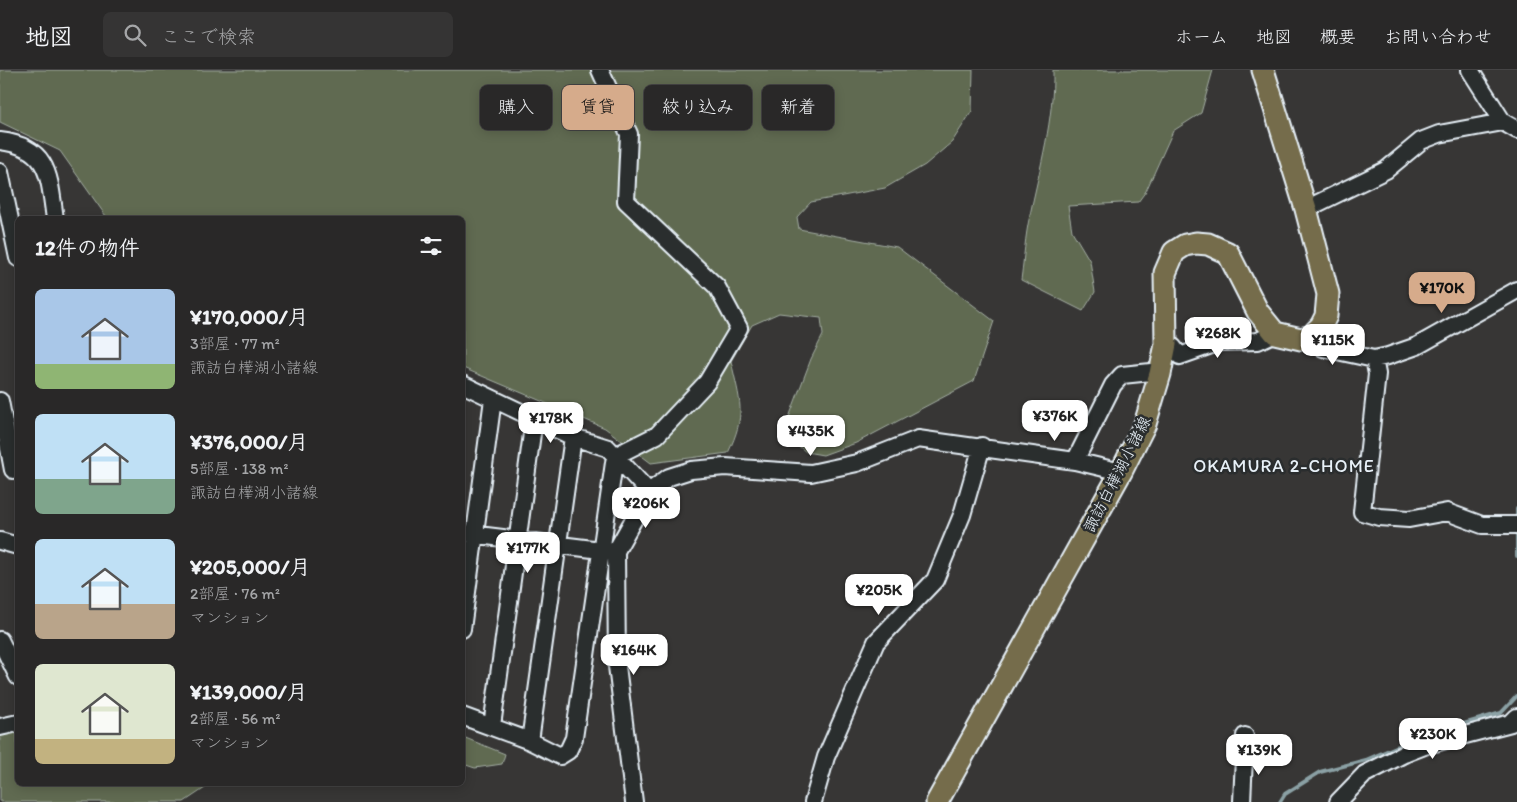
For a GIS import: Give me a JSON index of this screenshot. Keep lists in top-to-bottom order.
{
  "streets": {
    "main road": ["諏訪白樺湖小諸線"]
  },
  "districts": ["OKAMURA 2-CHOME"],
  "page": {
    "header": "地図",
    "search": "ここで検索",
    "nav": [
      "ホーム",
      "地図",
      "概要",
      "お問い合わせ"
    ],
    "chip": [
      "購入",
      "賃貸",
      "絞り込み",
      "新着"
    ],
    "heading": "12件の物件",
    "price": [
      "¥170K",
      "¥268K",
      "¥115K",
      "¥376K",
      "¥178K",
      "¥435K",
      "¥206K",
      "¥177K",
      "¥205K",
      "¥164K",
      "¥230K",
      "¥139K"
    ],
    "list": [
      {
        "name": "¥170,000/月",
        "note": "3部屋 · 77 m² · 諏訪白樺湖小諸線"
      },
      {
        "name": "¥376,000/月",
        "note": "5部屋 · 138 m² · 諏訪白樺湖小諸線"
      },
      {
        "name": "¥205,000/月",
        "note": "2部屋 · 76 m² · マンション"
      },
      {
        "name": "¥139,000/月",
        "note": "2部屋 · 56 m² · マンション"
      }
    ]
  }
}
